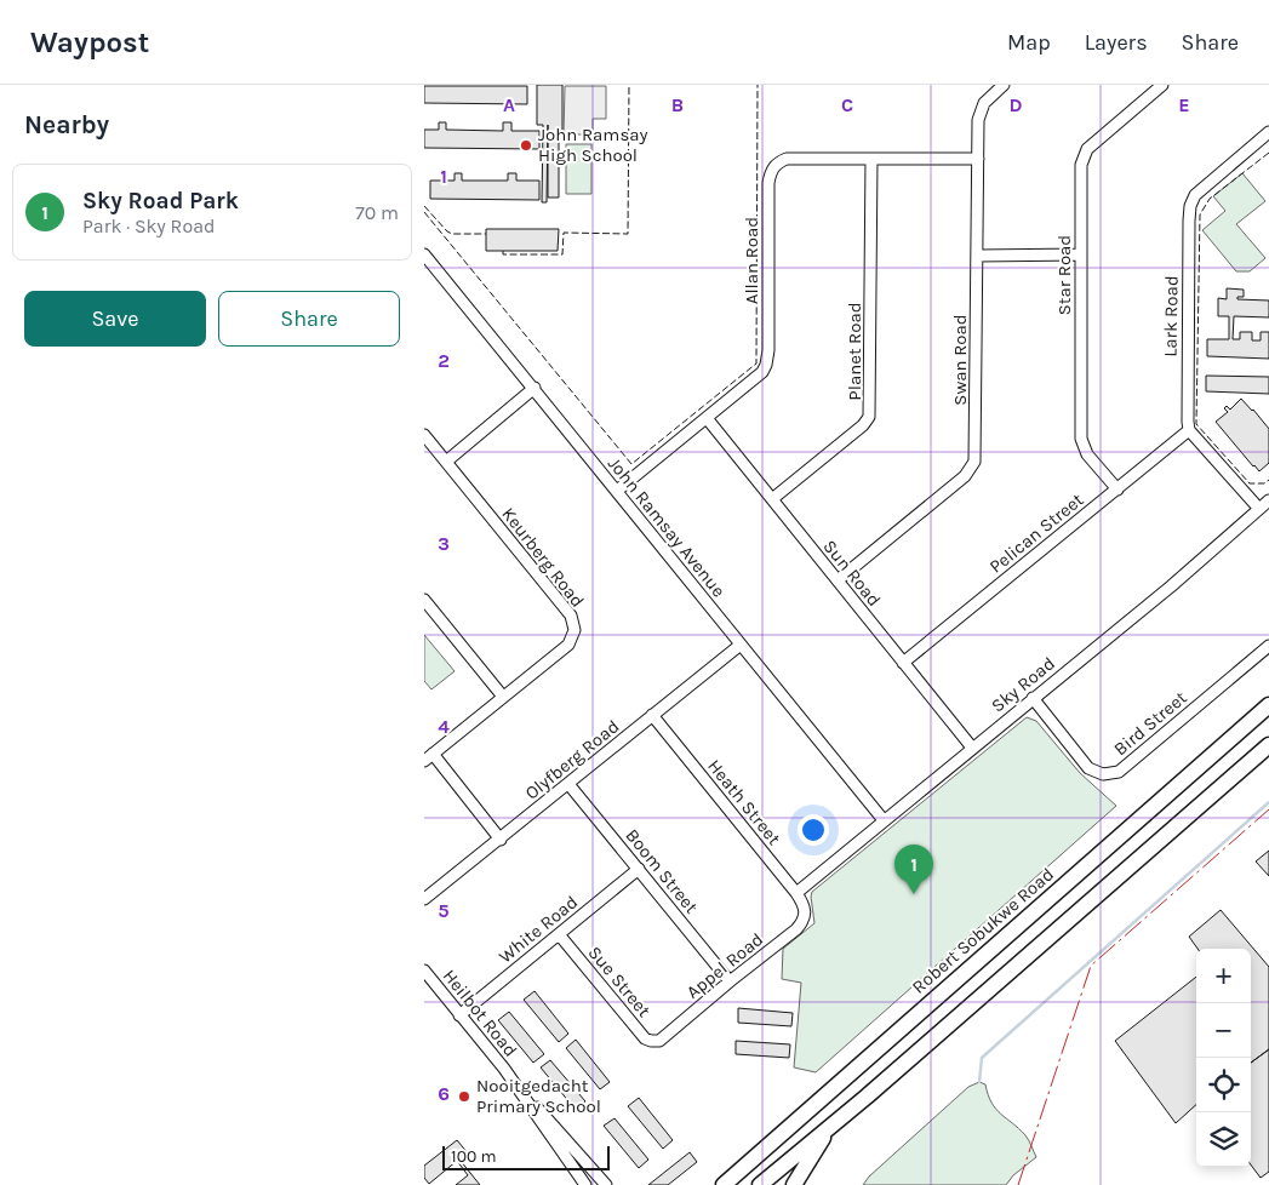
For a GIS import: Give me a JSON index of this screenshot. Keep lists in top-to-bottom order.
{
  "streets": {
    "main road": ["Robert Sobukwe Road"],
    "street": [
      "Allan Road",
      "Star Road",
      "Lark Road",
      "Planet Road",
      "Swan Road",
      "John Ramsay Avenue",
      "Pelican Street",
      "Keurberg Road",
      "Sun Road",
      "Sky Road",
      "Bird Street",
      "Olyfberg Road",
      "Heath Street",
      "Boom Street",
      "White Road",
      "Appel Road",
      "Sue Street",
      "Heilbot Road"
    ]
  },
  "crossings": [
    ["Allan Road", "Planet Road"],
    ["Allan Road", "Swan Road"],
    ["Allan Road", "John Ramsay Avenue"],
    ["Allan Road", "Sun Road"],
    ["Star Road", "Pelican Street"],
    ["Lark Road", "Pelican Street"],
    ["Planet Road", "Sun Road"],
    ["Swan Road", "Sun Road"],
    ["John Ramsay Avenue", "Sky Road"],
    ["John Ramsay Avenue", "Olyfberg Road"],
    ["Pelican Street", "Sun Road"],
    ["Sun Road", "Sky Road"],
    ["Sky Road", "Bird Street"],
    ["Sky Road", "Heath Street"],
    ["Olyfberg Road", "Heath Street"],
    ["Olyfberg Road", "Boom Street"],
    ["Heath Street", "Appel Road"],
    ["Boom Street", "White Road"],
    ["Boom Street", "Appel Road"],
    ["White Road", "Sue Street"],
    ["White Road", "Heilbot Road"],
    ["Appel Road", "Sue Street"]
  ],
  "places": ["John Ramsay High School", "Nooitgedacht Primary School"],
  "scale_bar": "100 m",
  "page": {
    "header": "Waypost",
    "nav": ["Map", "Layers", "Share"],
    "heading": "Nearby",
    "list": [
      {
        "mark": "1",
        "name": "Sky Road Park",
        "note": "Park · Sky Road",
        "value": "70 m"
      }
    ],
    "buttons": ["Save", "Share"],
    "pins": "1",
    "map_buttons": ["+", "−"],
    "scale": "100 m"
  },
  "grid": {
    "columns": [
      "A",
      "B",
      "C",
      "D",
      "E"
    ],
    "rows": [
      "1",
      "2",
      "3",
      "4",
      "5",
      "6"
    ]
  }
}
